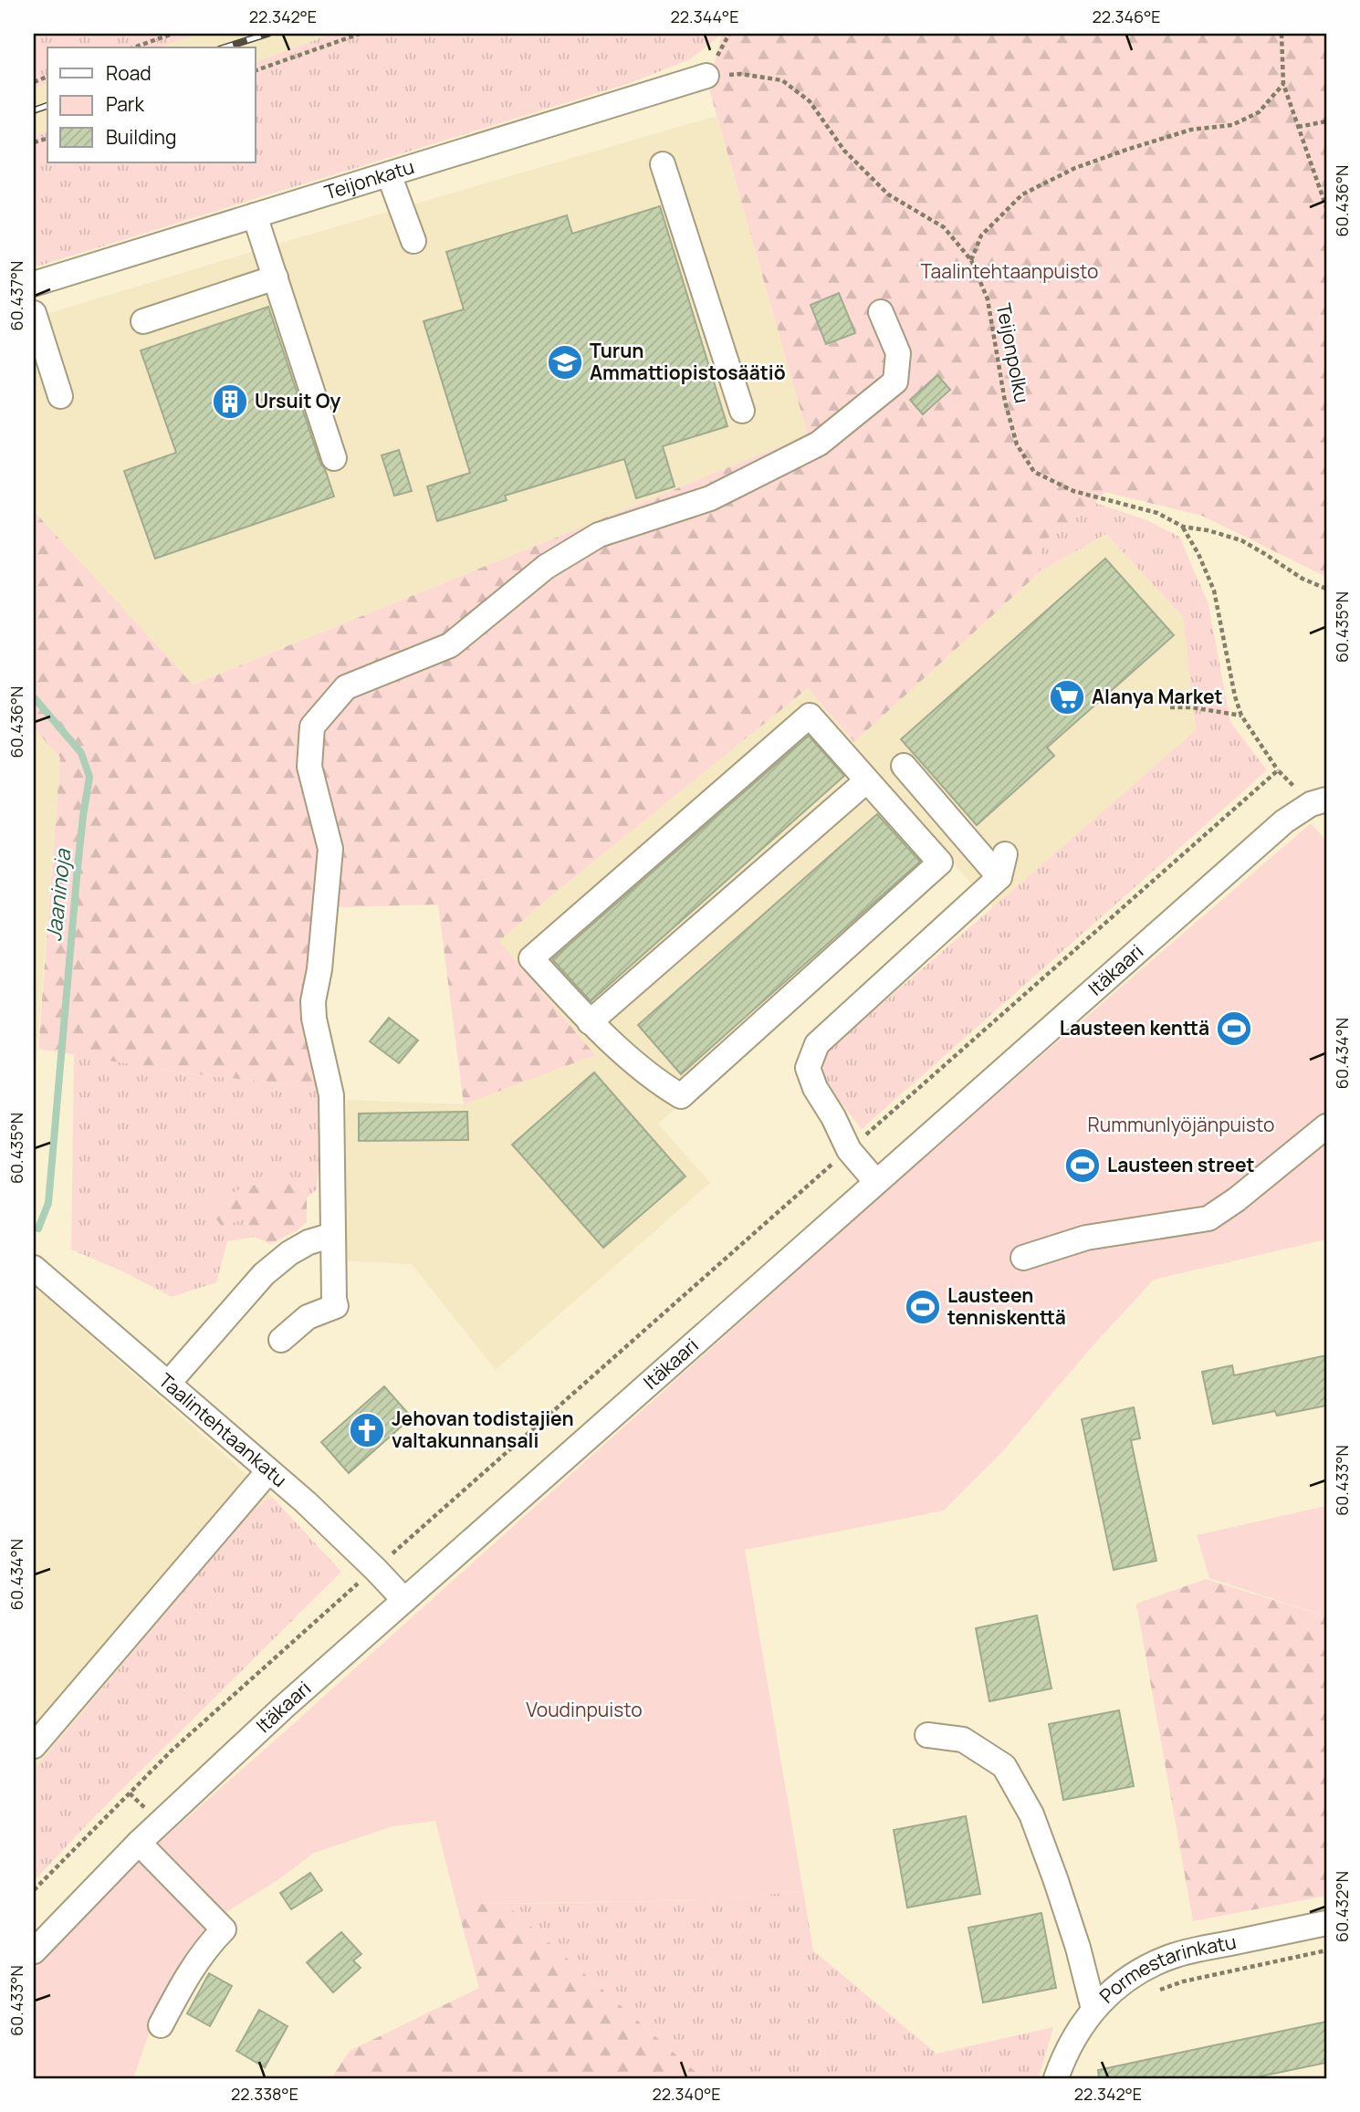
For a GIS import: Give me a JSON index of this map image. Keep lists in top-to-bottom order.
{
  "streets": {
    "street": [
      "Teijonkatu",
      "Itäkaari",
      "Taalintehtaankatu",
      "Pormestarinkatu"
    ],
    "path": ["Teijonpolku"]
  },
  "crossings": [
    ["Teijonkatu", "Teijonpolku"],
    ["Itäkaari", "Taalintehtaankatu"]
  ],
  "water": ["Jaaninoja"],
  "parks": ["Taalintehtaanpuisto", "Rummunlyöjänpuisto", "Voudinpuisto"],
  "places": {
    "school or university": ["Turun Ammattiopistosäätiö"],
    "building": ["Ursuit Oy"],
    "supermarket": ["Alanya Market"],
    "sports": ["Lausteen kenttä", "Lausteen street", "Lausteen tenniskenttä"],
    "church": ["Jehovan todistajien valtakunnansali"]
  },
  "legend": ["Road", "Park", "Building"],
  "coordinates": [
    "22.342°E",
    "22.344°E",
    "22.346°E",
    "60.436°N",
    "60.437°N",
    "60.435°N",
    "60.434°N",
    "60.433°N",
    "60.432°N",
    "22.338°E",
    "22.340°E"
  ]
}
